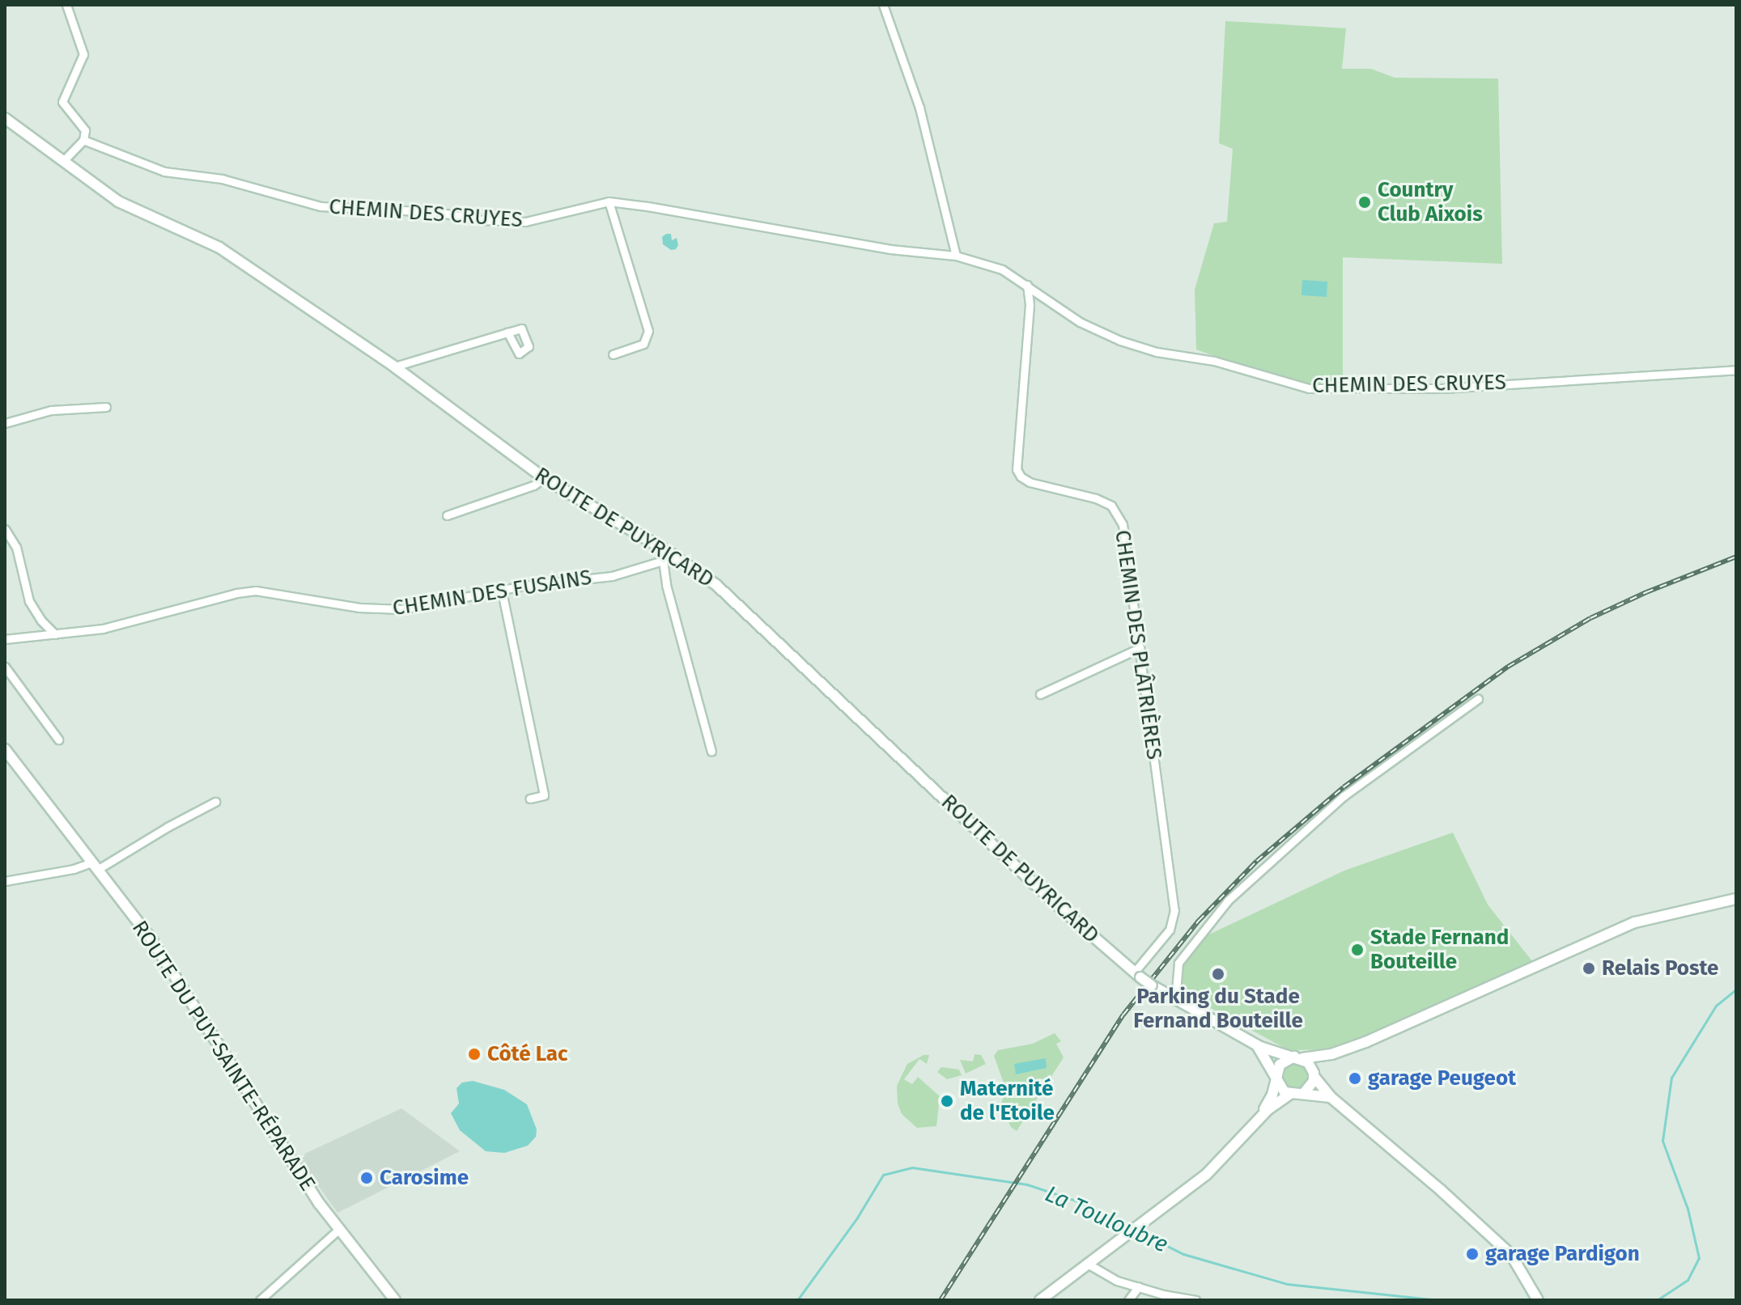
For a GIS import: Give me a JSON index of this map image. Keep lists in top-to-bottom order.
{
  "streets": {
    "main road": ["ROUTE DE PUYRICARD", "ROUTE DU PUY-SAINTE-RÉPARADE"],
    "street": ["CHEMIN DES CRUYES", "CHEMIN DES FUSAINS", "CHEMIN DES PLÂTRIÈRES"]
  },
  "crossings": [
    ["CHEMIN DES CRUYES", "CHEMIN DES PLÂTRIÈRES"],
    ["ROUTE DE PUYRICARD", "CHEMIN DES FUSAINS"],
    ["ROUTE DE PUYRICARD", "CHEMIN DES PLÂTRIÈRES"]
  ],
  "water": ["La Touloubre"],
  "places": [
    "Country Club Aixois",
    "Stade Fernand Bouteille",
    "Relais Poste",
    "Parking du Stade Fernand Bouteille",
    "Côté Lac",
    "garage Peugeot",
    "Maternité de l'Etoile",
    "Carosime",
    "garage Pardigon"
  ]
}
